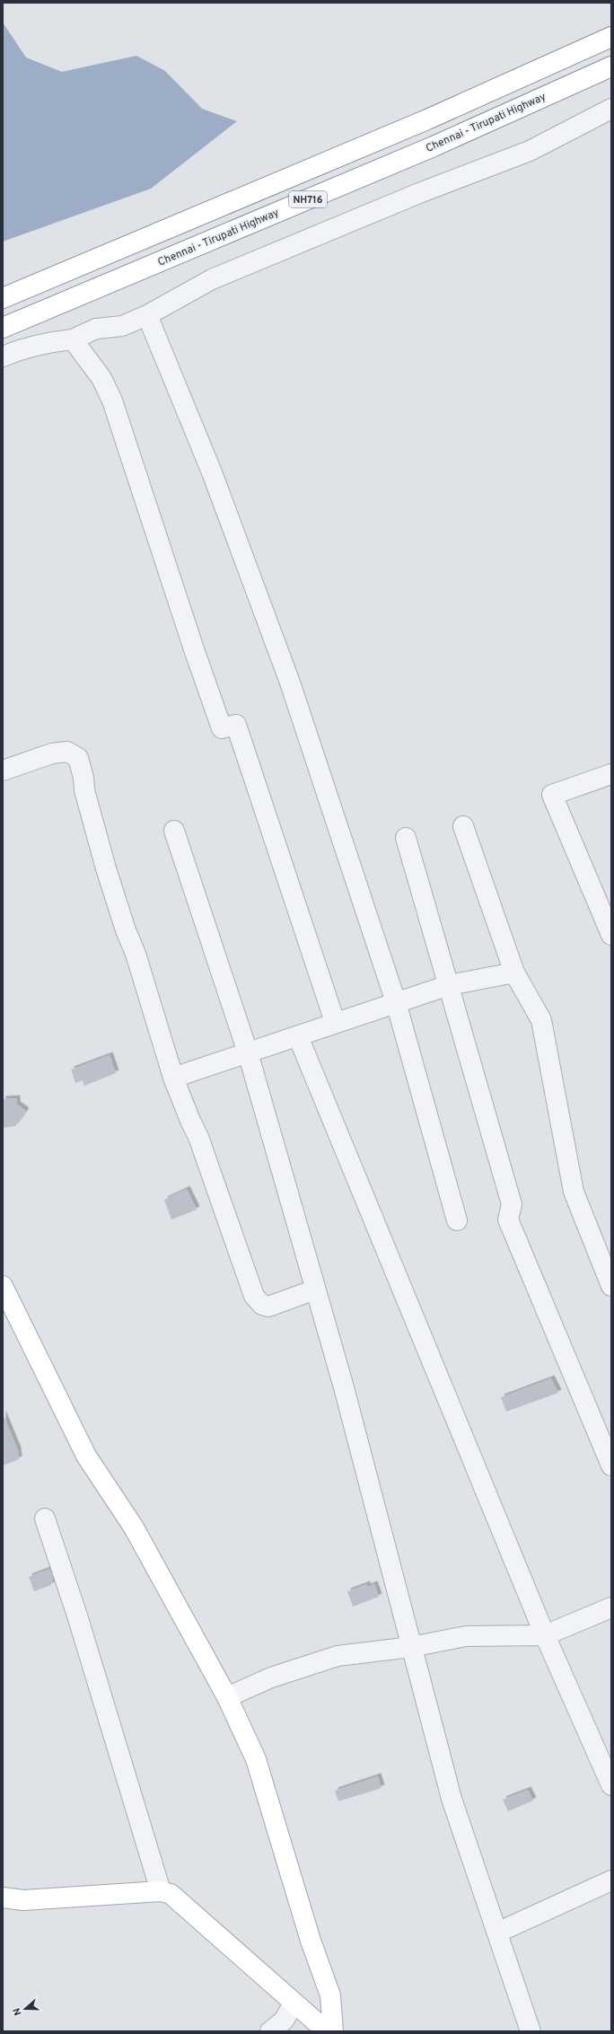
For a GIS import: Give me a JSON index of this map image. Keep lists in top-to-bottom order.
{
  "streets": {
    "main road": ["Chennai - Tirupati Highway", "NH716"]
  },
  "north": "left"
}
